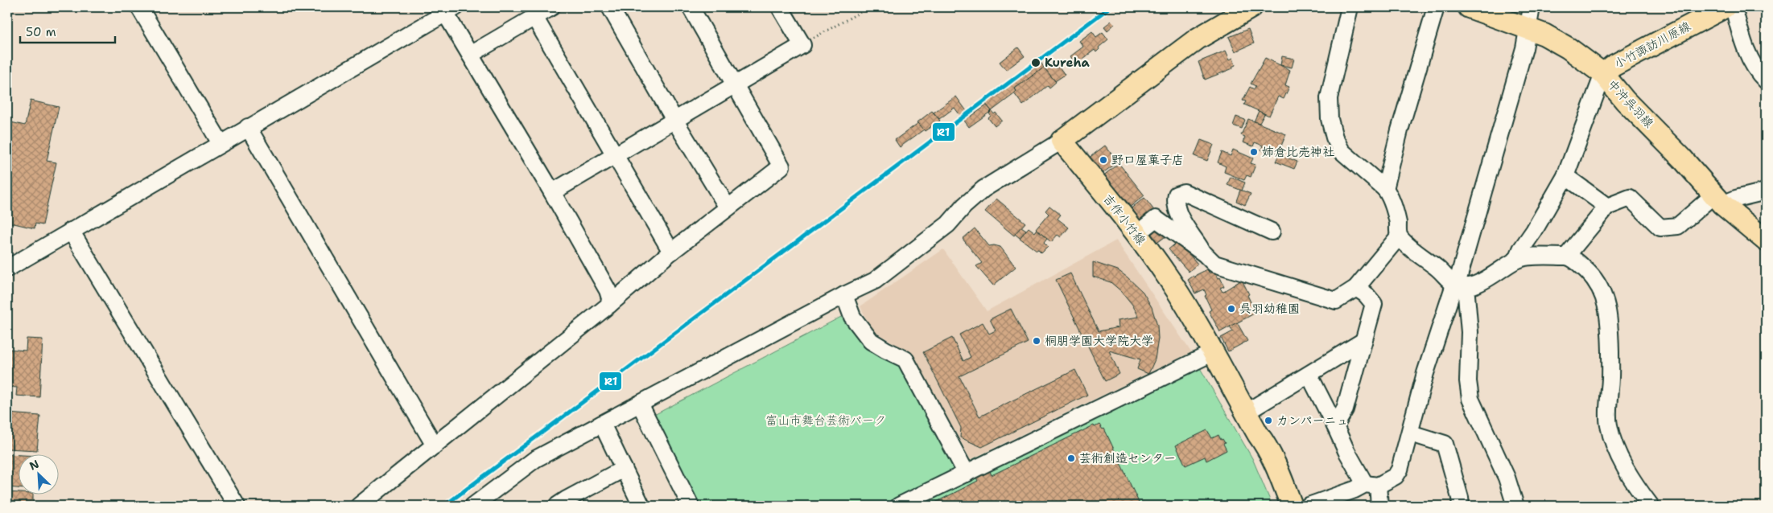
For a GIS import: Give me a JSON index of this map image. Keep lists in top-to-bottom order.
{
  "streets": {
    "main road": ["小竹諏訪川原線", "中沖呉羽線", "吉作小竹線"]
  },
  "crossings": [
    ["小竹諏訪川原線", "中沖呉羽線"]
  ],
  "parks": ["富山市舞台芸術パーク"],
  "places": [
    "Kureha",
    "姉倉比売神社",
    "野口屋菓子店",
    "呉羽幼稚園",
    "桐朋学園大学院大学",
    "カンパーニュ",
    "芸術創造センター"
  ],
  "lines": ["transit line R1"],
  "scale_bar": "50 m",
  "north": "top left"
}
